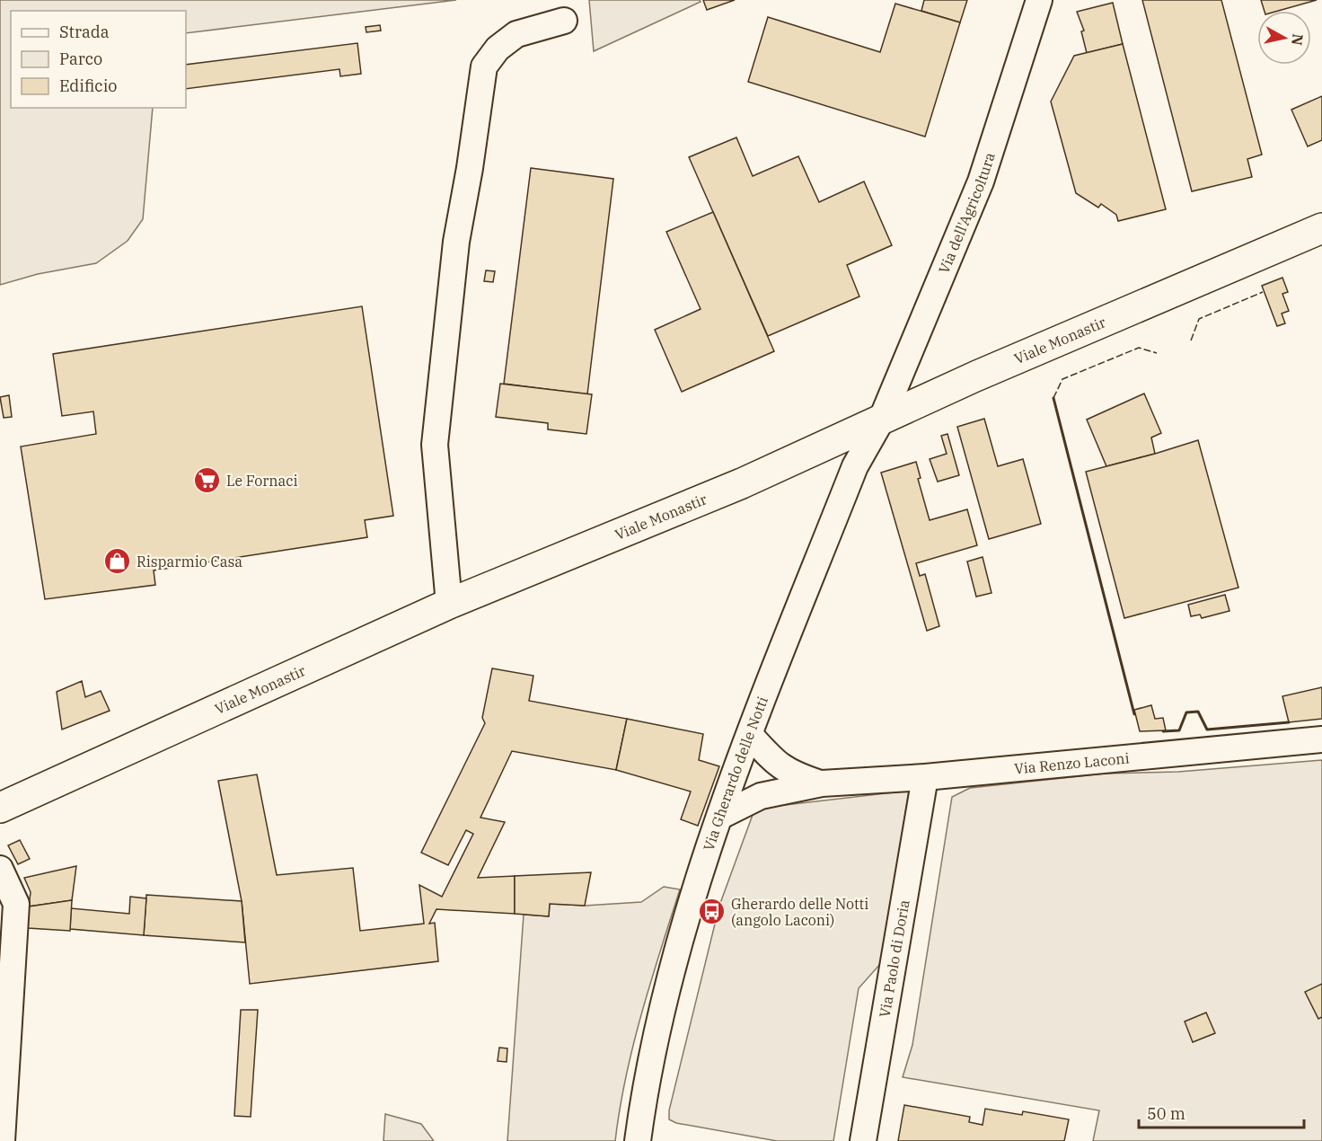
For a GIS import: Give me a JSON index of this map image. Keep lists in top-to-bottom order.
{
  "streets": {
    "main road": ["Viale Monastir"],
    "street": [
      "Via dell'Agricoltura",
      "Via Renzo Laconi",
      "Via Gherardo delle Notti",
      "Via Paolo di Doria"
    ]
  },
  "crossings": [
    ["Via dell'Agricoltura", "Viale Monastir"],
    ["Via dell'Agricoltura", "Via Gherardo delle Notti"],
    ["Viale Monastir", "Via Gherardo delle Notti"],
    ["Via Renzo Laconi", "Via Gherardo delle Notti"],
    ["Via Renzo Laconi", "Via Paolo di Doria"]
  ],
  "places": {
    "supermarket": ["Le Fornaci"],
    "shop": ["Risparmio Casa"],
    "bus stop": ["Gherardo delle Notti (angolo Laconi)"]
  },
  "legend": ["Strada", "Parco", "Edificio"],
  "scale_bar": "50 m",
  "north": "right"
}
